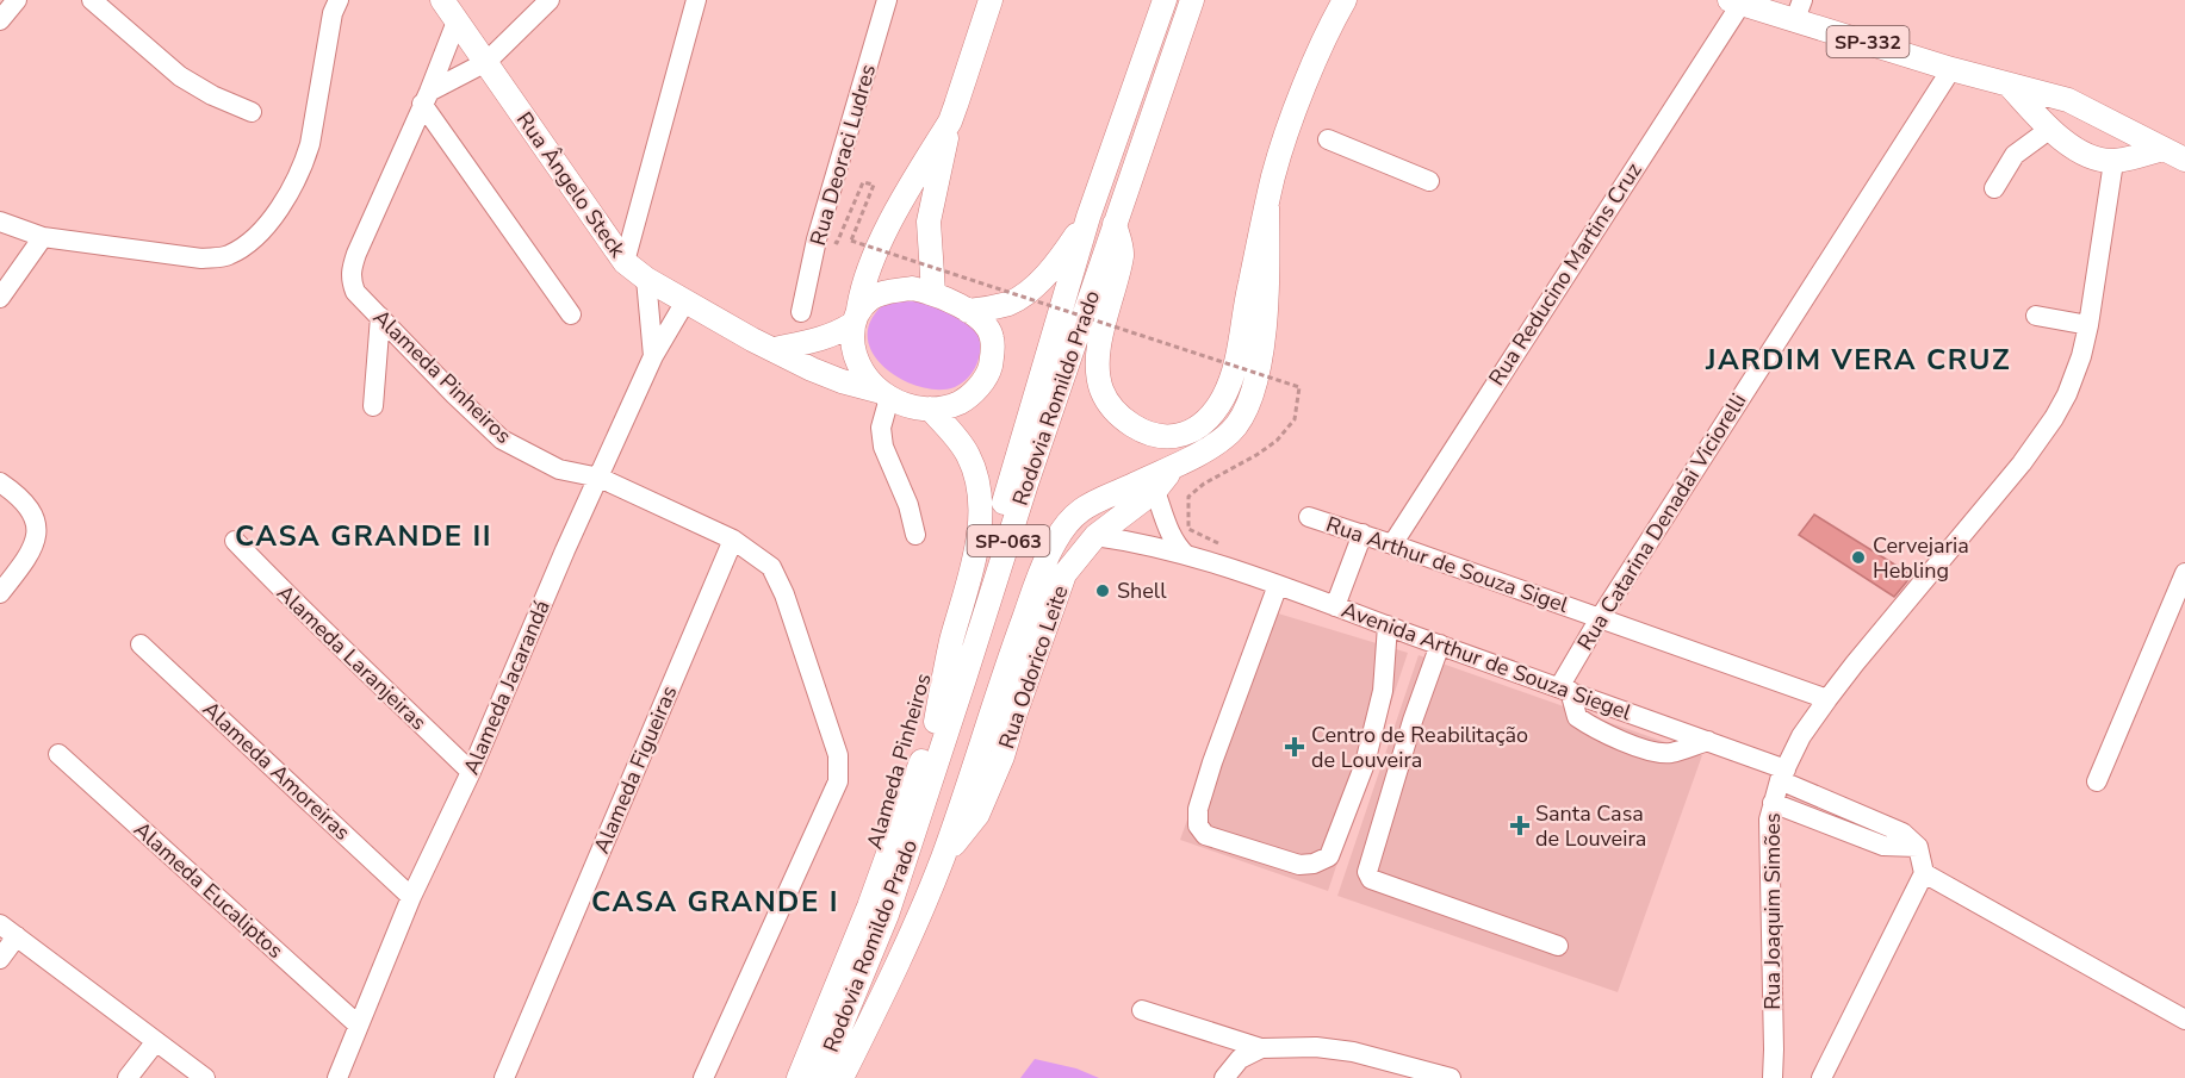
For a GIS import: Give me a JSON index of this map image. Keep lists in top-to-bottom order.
{
  "streets": {
    "main road": [
      "SP-332",
      "Rua Ângelo Steck",
      "Rodovia Romildo Prado",
      "SP-063",
      "Rua Odorico Leite"
    ],
    "street": [
      "Rua Deoraci Ludres",
      "Rua Reducino Martins Cruz",
      "Alameda Pinheiros",
      "Rua Catarina Denadai Viciorelli",
      "Rua Arthur de Souza Sigel",
      "Alameda Laranjeiras",
      "Avenida Arthur de Souza Siegel",
      "Alameda Jacarandá",
      "Alameda Figueiras",
      "Alameda Amoreiras",
      "Alameda Eucaliptos",
      "Rua Joaquim Simões"
    ]
  },
  "crossings": [
    ["SP-332", "Rua Reducino Martins Cruz"],
    ["SP-332", "Rua Catarina Denadai Viciorelli"],
    ["SP-332", "Rua Joaquim Simões"],
    ["Rua Ângelo Steck", "Alameda Pinheiros"],
    ["Rua Ângelo Steck", "Alameda Jacarandá"],
    ["Rua Reducino Martins Cruz", "Rua Arthur de Souza Sigel"],
    ["Alameda Pinheiros", "Alameda Jacarandá"],
    ["Alameda Pinheiros", "Alameda Figueiras"],
    ["Rua Catarina Denadai Viciorelli", "Rua Arthur de Souza Sigel"],
    ["Rua Catarina Denadai Viciorelli", "Avenida Arthur de Souza Siegel"],
    ["Rua Arthur de Souza Sigel", "Rua Joaquim Simões"],
    ["Alameda Laranjeiras", "Alameda Jacarandá"],
    ["Avenida Arthur de Souza Siegel", "Rua Odorico Leite"],
    ["Avenida Arthur de Souza Siegel", "Rua Joaquim Simões"],
    ["Alameda Jacarandá", "Alameda Amoreiras"],
    ["Alameda Jacarandá", "Alameda Eucaliptos"]
  ],
  "districts": ["JARDIM VERA CRUZ", "CASA GRANDE II", "CASA GRANDE I"],
  "places": {
    "other": ["Cervejaria Hebling", "Shell"],
    "health": ["Centro de Reabilitação de Louveira", "Santa Casa de Louveira"]
  }
}
